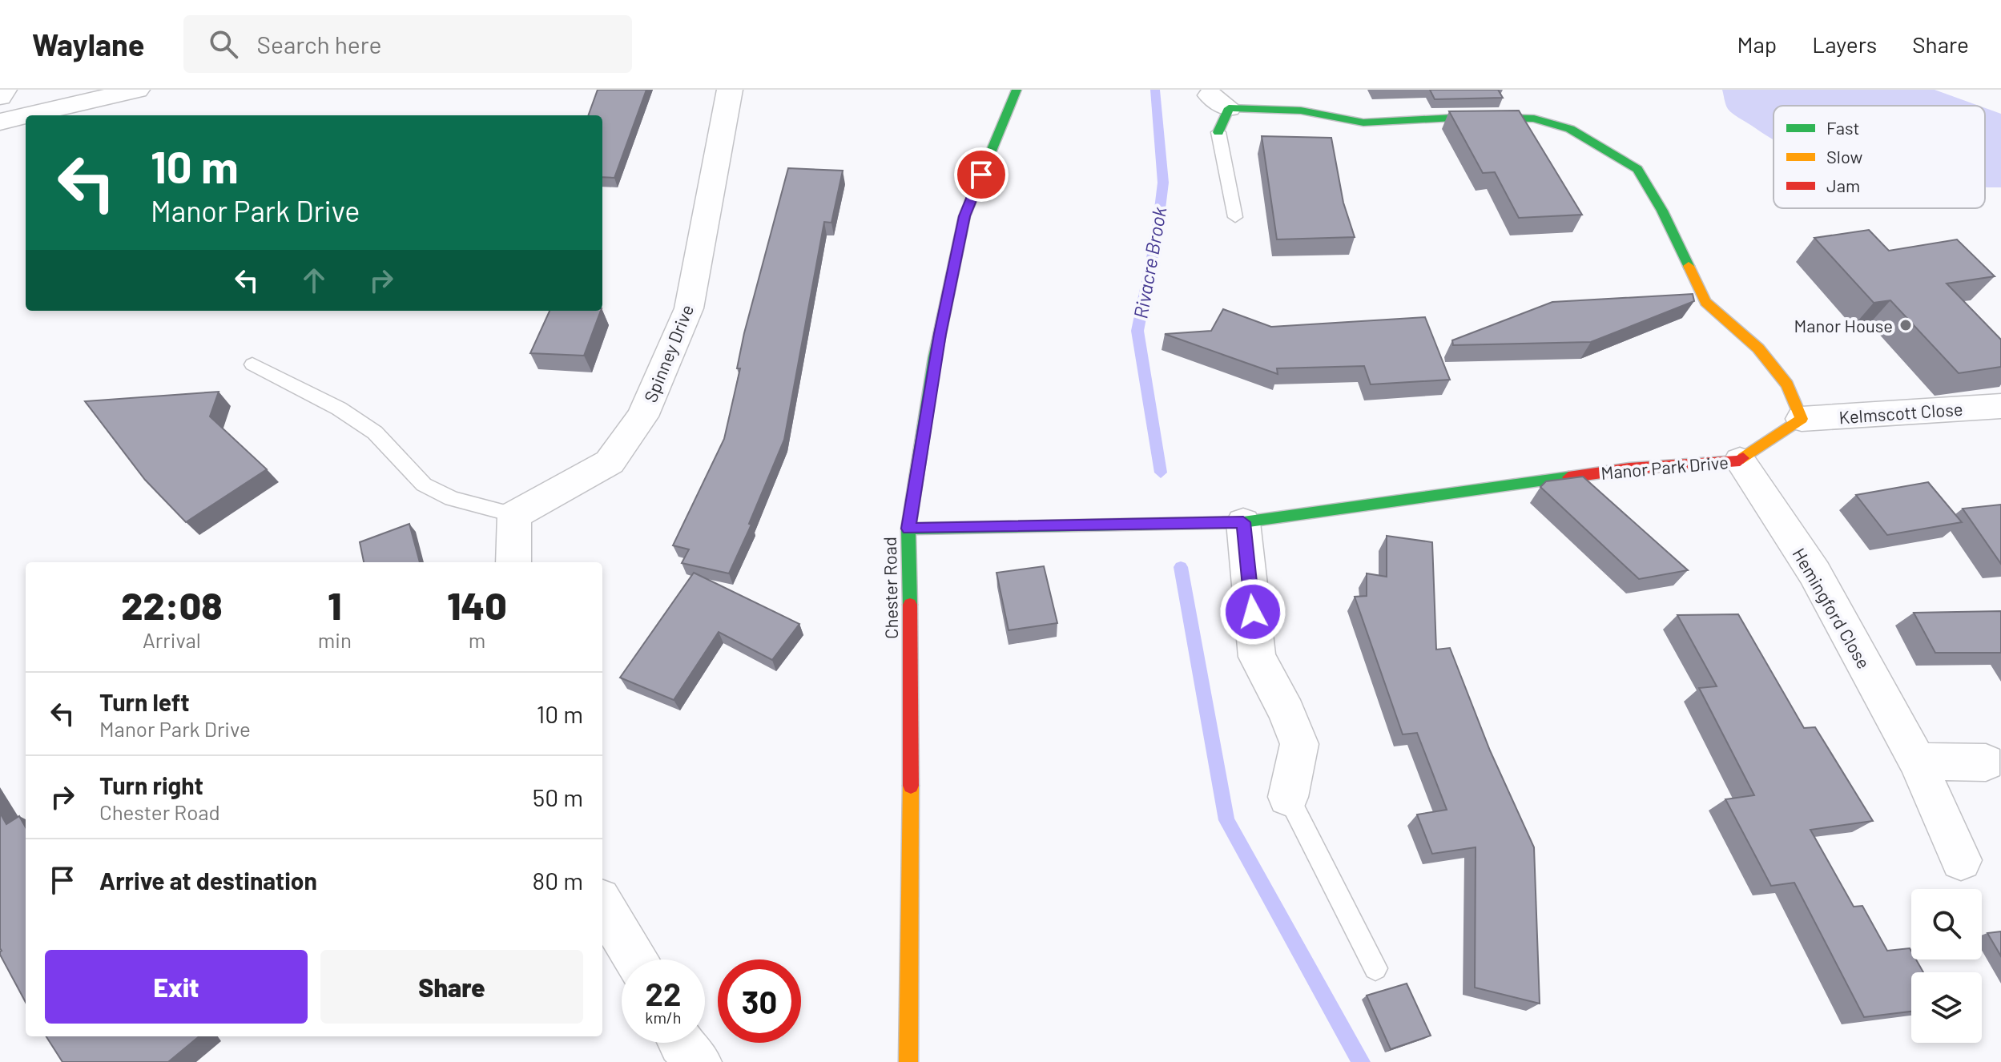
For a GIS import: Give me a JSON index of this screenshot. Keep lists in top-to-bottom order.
{
  "streets": {
    "street": [
      "Spinney Drive",
      "Kelmscott Close",
      "Manor Park Drive",
      "Chester Road",
      "Hemingford Close"
    ]
  },
  "crossings": [
    ["Kelmscott Close", "Manor Park Drive"],
    ["Manor Park Drive", "Chester Road"],
    ["Manor Park Drive", "Hemingford Close"]
  ],
  "water": ["Rivacre Brook"],
  "places": ["Manor House"],
  "legend": ["Fast", "Slow", "Jam"],
  "page": {
    "header": "Waylane",
    "search": "Search here",
    "nav": ["Map", "Layers", "Share"],
    "turn": ["10 m", "Manor Park Drive"],
    "eta": [
      "22:08",
      "Arrival",
      "1",
      "min",
      "140",
      "m"
    ],
    "list": [
      {
        "name": "Turn left",
        "note": "Manor Park Drive",
        "value": "10 m"
      },
      {
        "name": "Turn right",
        "note": "Chester Road",
        "value": "50 m"
      },
      {
        "name": "Arrive at destination",
        "value": "80 m"
      }
    ],
    "buttons": ["Exit", "Share"],
    "speed": "22 km/h",
    "limit": "30"
  }
}
